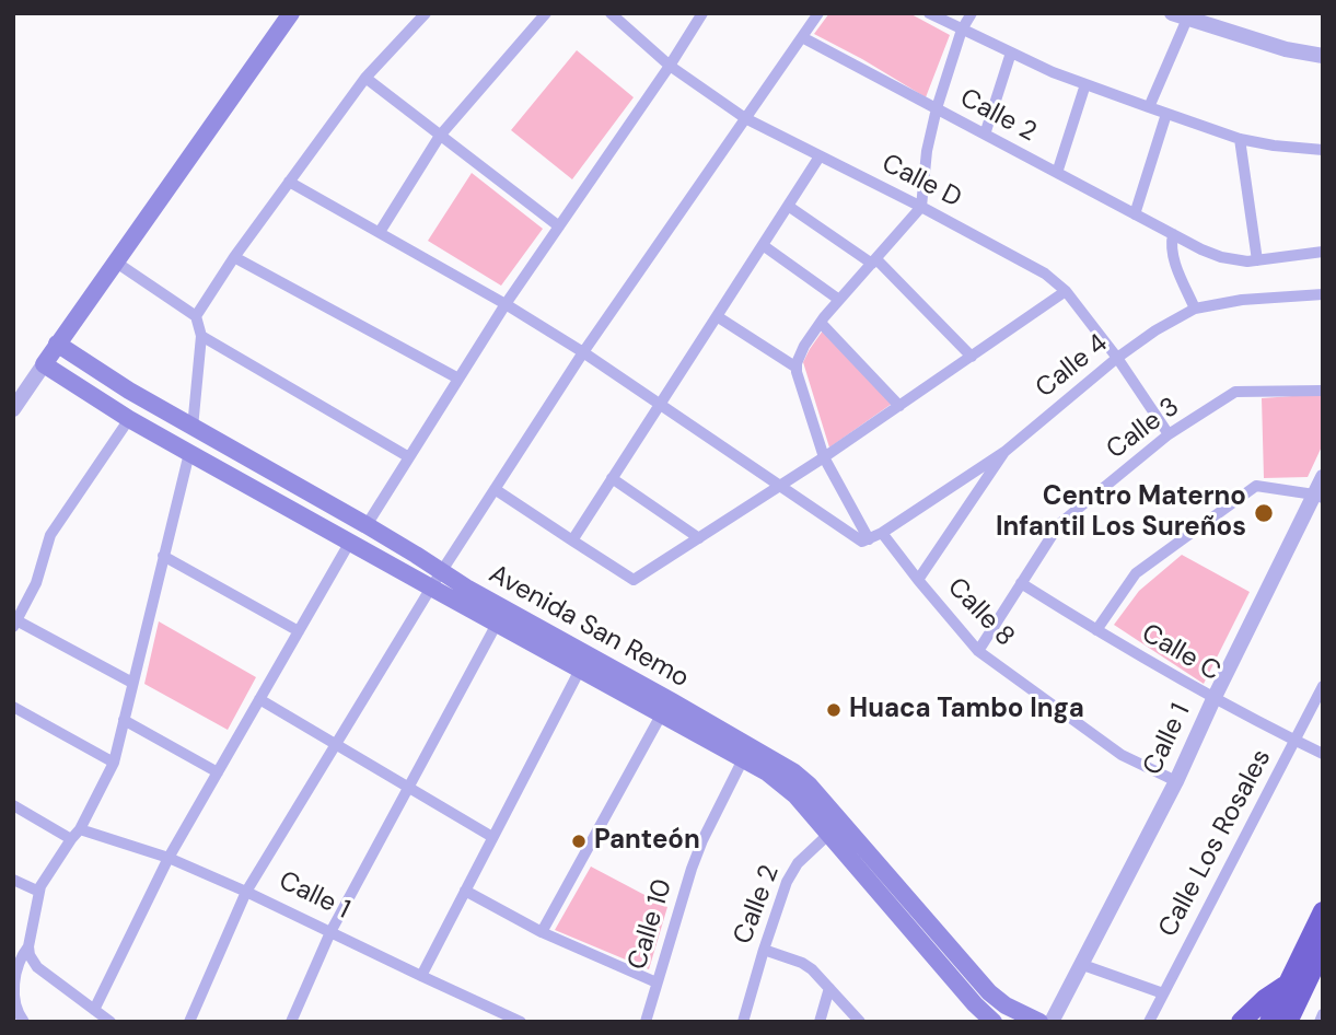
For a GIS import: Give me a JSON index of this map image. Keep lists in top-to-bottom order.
{
  "streets": {
    "main road": ["Avenida San Remo"],
    "street": [
      "Calle 2",
      "Calle D",
      "Calle 4",
      "Calle 3",
      "Calle 8",
      "Calle C",
      "Calle 1",
      "Calle Los Rosales",
      "Calle 10"
    ]
  },
  "crossings": [
    ["Calle 2", "Avenida San Remo"],
    ["Calle D", "Calle 4"],
    ["Calle D", "Calle 3"],
    ["Calle 4", "Calle 8"],
    ["Calle 3", "Calle 8"],
    ["Calle 3", "Calle C"],
    ["Calle 8", "Calle 1"],
    ["Avenida San Remo", "Calle 10"],
    ["Calle C", "Calle 1"],
    ["Calle C", "Calle Los Rosales"]
  ],
  "places": ["Centro Materno Infantil Los Sureños", "Huaca Tambo Inga", "Panteón"]
}
